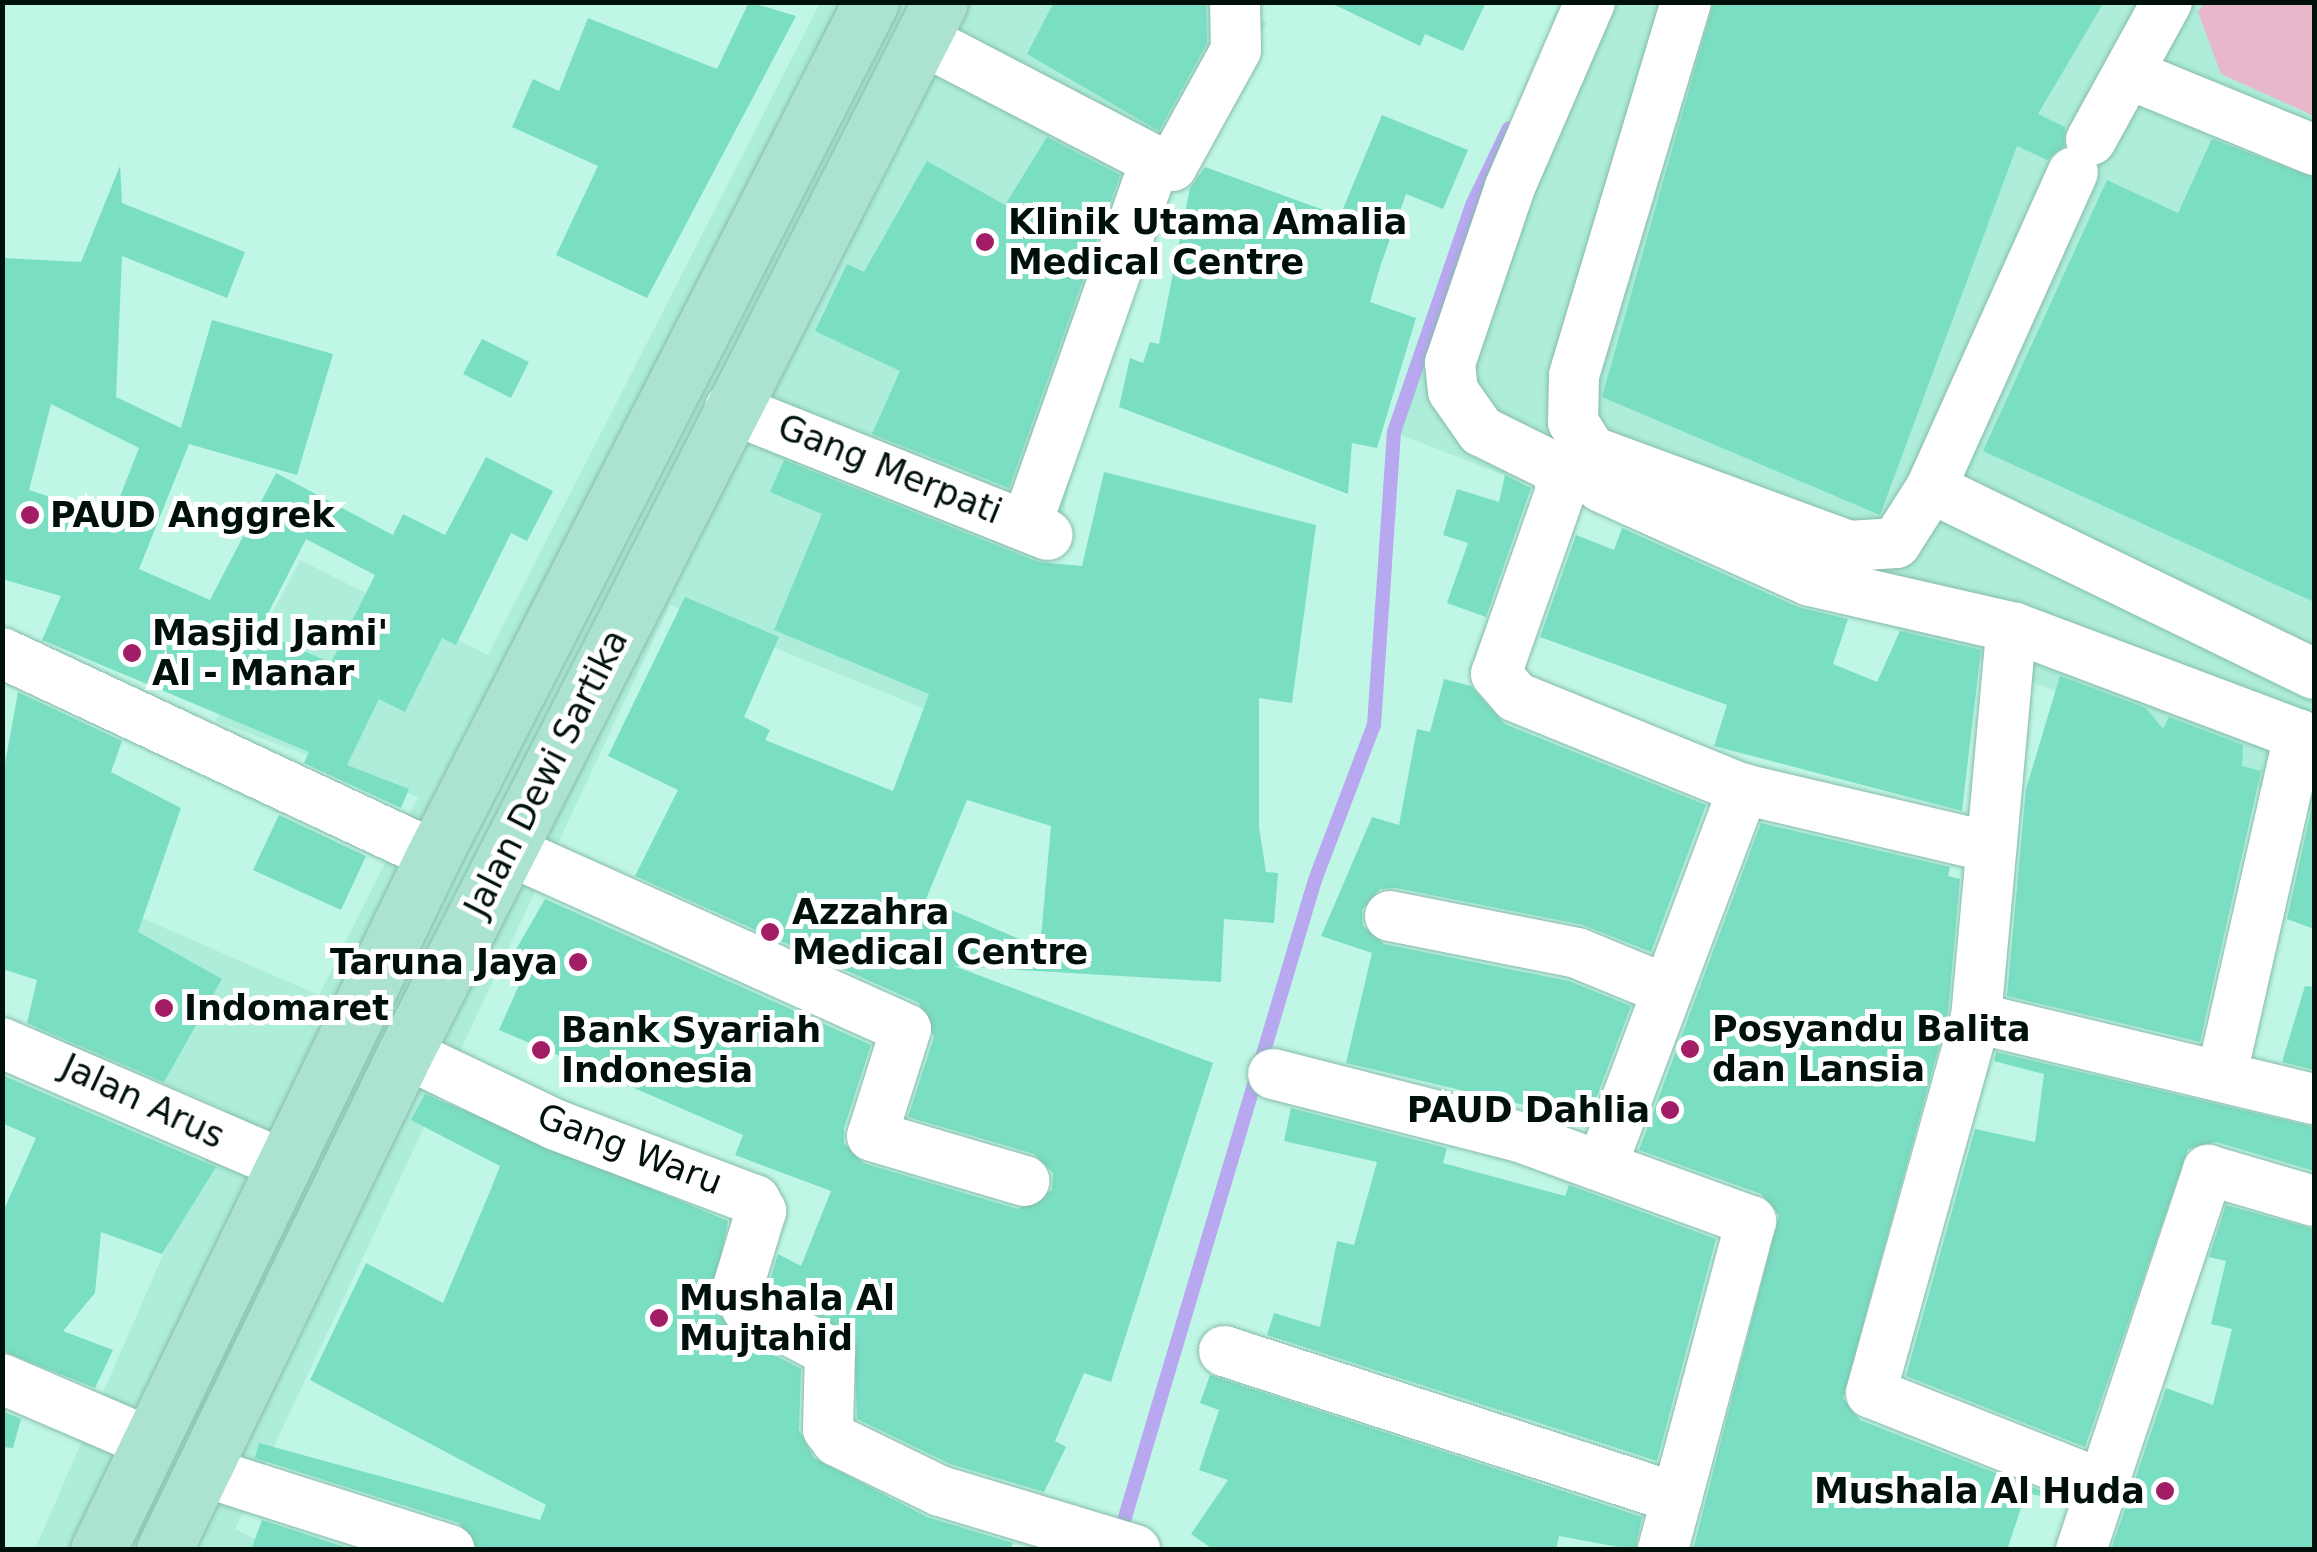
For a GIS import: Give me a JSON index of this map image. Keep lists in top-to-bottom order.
{
  "streets": {
    "main road": ["Jalan Dewi Sartika"],
    "street": ["Gang Merpati", "Jalan Arus", "Gang Waru"]
  },
  "crossings": [
    ["Gang Merpati", "Jalan Dewi Sartika"],
    ["Jalan Dewi Sartika", "Jalan Arus"],
    ["Jalan Dewi Sartika", "Gang Waru"]
  ],
  "places": [
    "Klinik Utama Amalia Medical Centre",
    "PAUD Anggrek",
    "Masjid Jami' Al - Manar",
    "Azzahra Medical Centre",
    "Taruna Jaya",
    "Indomaret",
    "Posyandu Balita dan Lansia",
    "Bank Syariah Indonesia",
    "PAUD Dahlia",
    "Mushala Al Mujtahid",
    "Mushala Al Huda"
  ]
}
